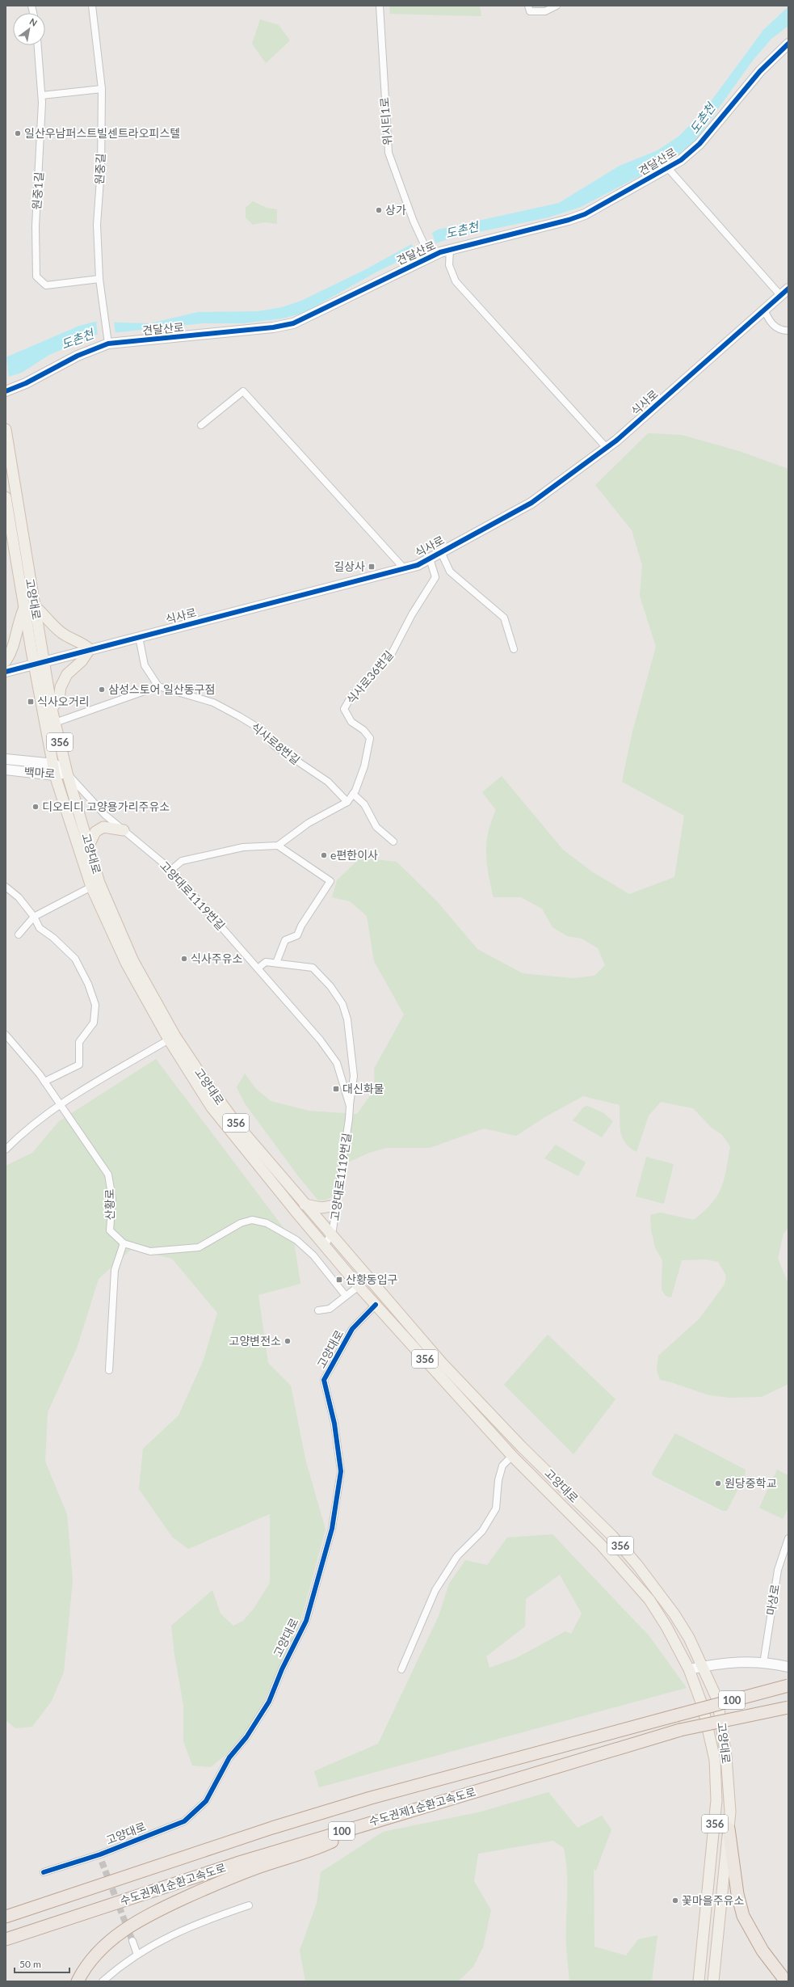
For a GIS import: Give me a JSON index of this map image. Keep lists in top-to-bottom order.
{
  "streets": {
    "highway": ["100", "수도권제1순환고속도로"],
    "main road": ["고양대로", "356"],
    "street": [
      "위시티1로",
      "견달산로",
      "원중길",
      "원중1길",
      "식사로",
      "식사로36번길",
      "식사로8번길",
      "백마로",
      "고양대로1119번길",
      "산황로",
      "마상로"
    ]
  },
  "crossings": [
    ["위시티1로", "견달산로"],
    ["견달산로", "원중길"],
    ["원중길", "원중1길"],
    ["식사로", "고양대로"],
    ["식사로", "식사로36번길"],
    ["고양대로", "백마로"],
    ["고양대로", "고양대로1119번길"],
    ["식사로36번길", "식사로8번길"],
    ["백마로", "고양대로1119번길"]
  ],
  "water": ["도촌천"],
  "places": {
    "other": [
      "일산우남퍼스트빌센트라오피스텔",
      "상가",
      "삼성스토어 일산동구점",
      "디오티디 고양용가리주유소",
      "e편한이사",
      "식사주유소",
      "고양변전소",
      "원당중학교",
      "꽃마을주유소"
    ],
    "transit": [
      "길상사",
      "식사오거리",
      "대신화물",
      "산황동입구"
    ]
  },
  "scale_bar": "50 m",
  "north": "top right"
}
